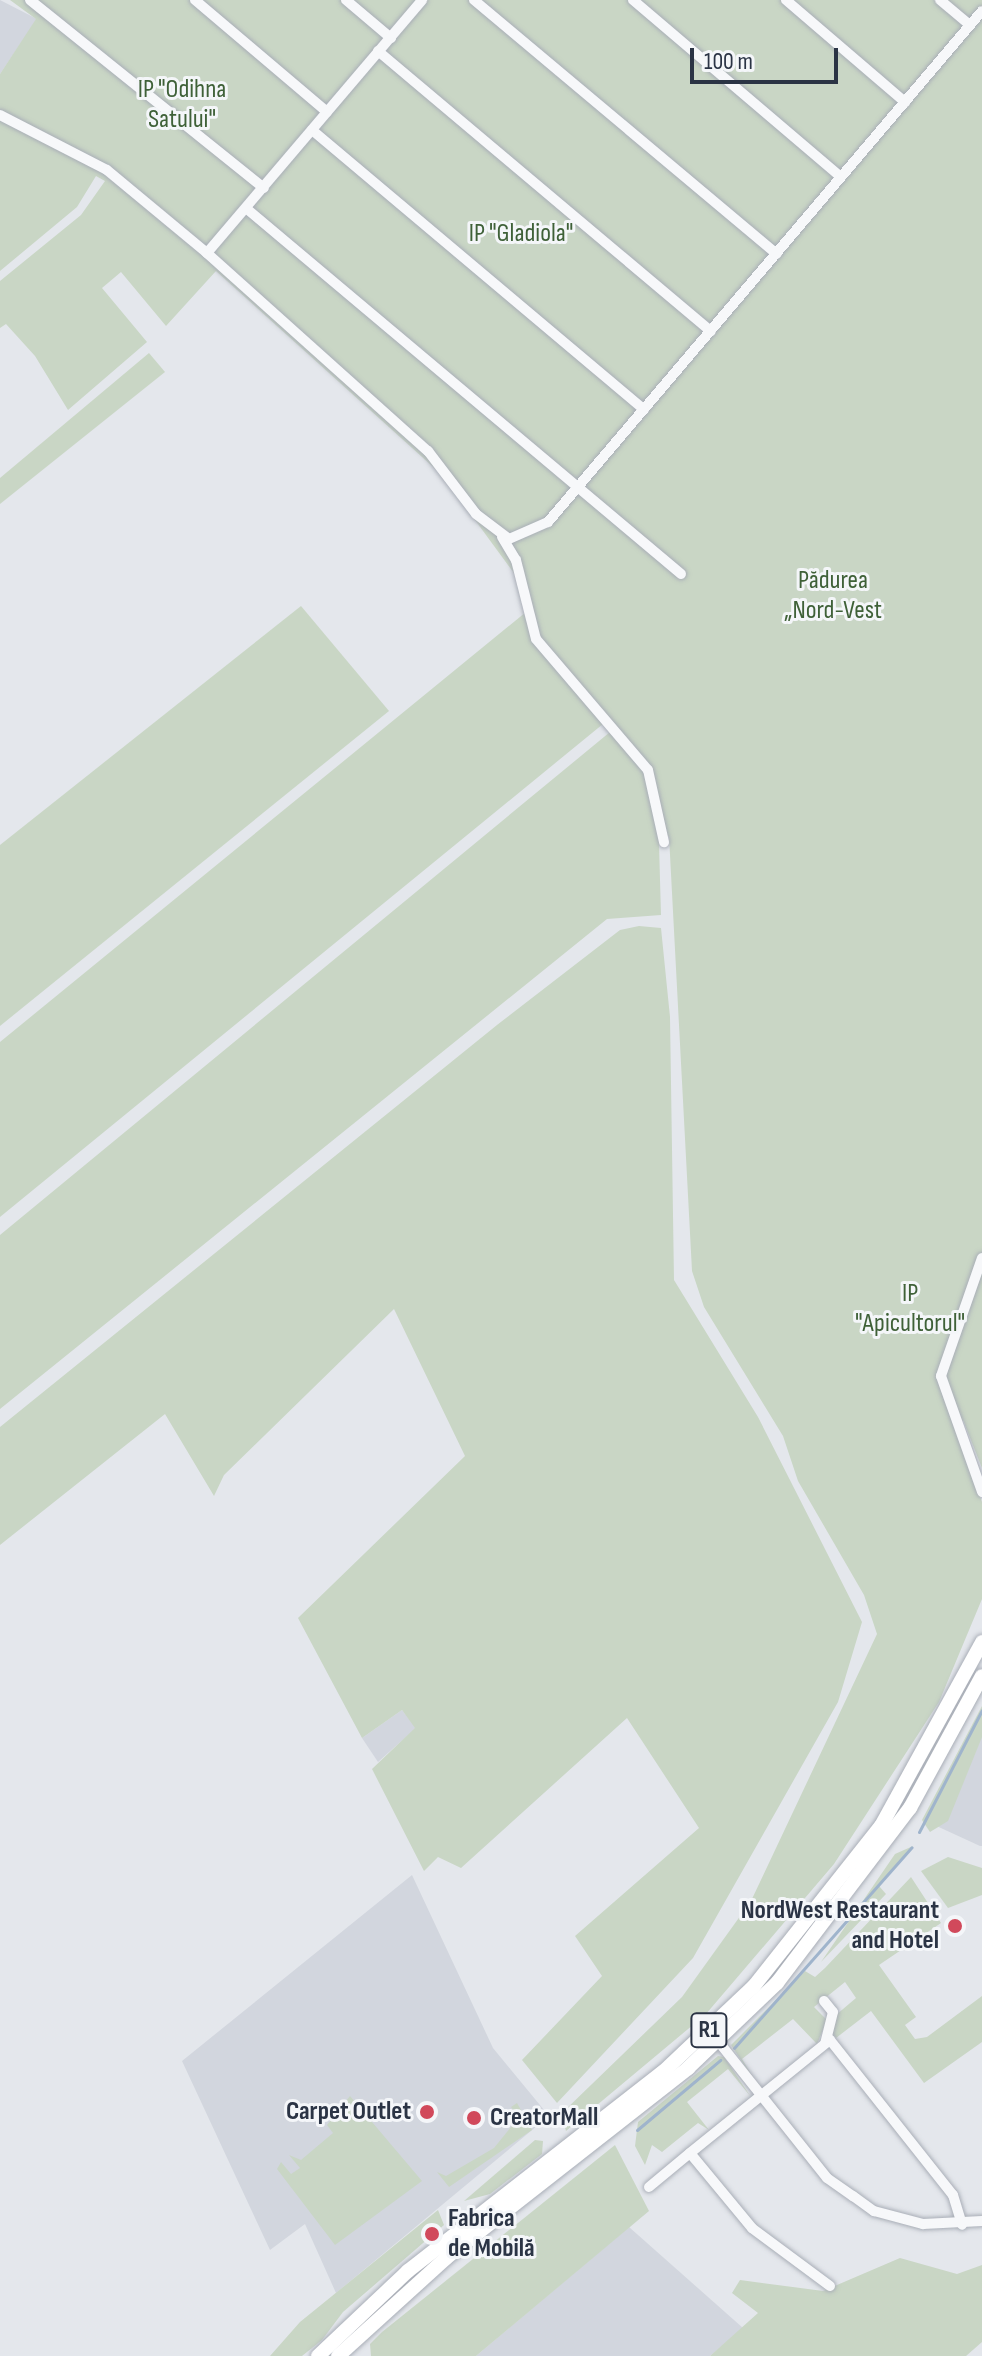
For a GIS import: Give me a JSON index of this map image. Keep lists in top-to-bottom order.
{
  "streets": {
    "highway": ["R1"]
  },
  "parks": [
    "IP \"Odihna Satului\"",
    "IP \"Gladiola\"",
    "Pădurea „Nord-Vest",
    "IP \"Apicultorul\""
  ],
  "places": [
    "NordWest Restaurant and Hotel",
    "Carpet Outlet",
    "CreatorMall",
    "Fabrica de Mobilă"
  ],
  "scale_bar": "100 m"
}
